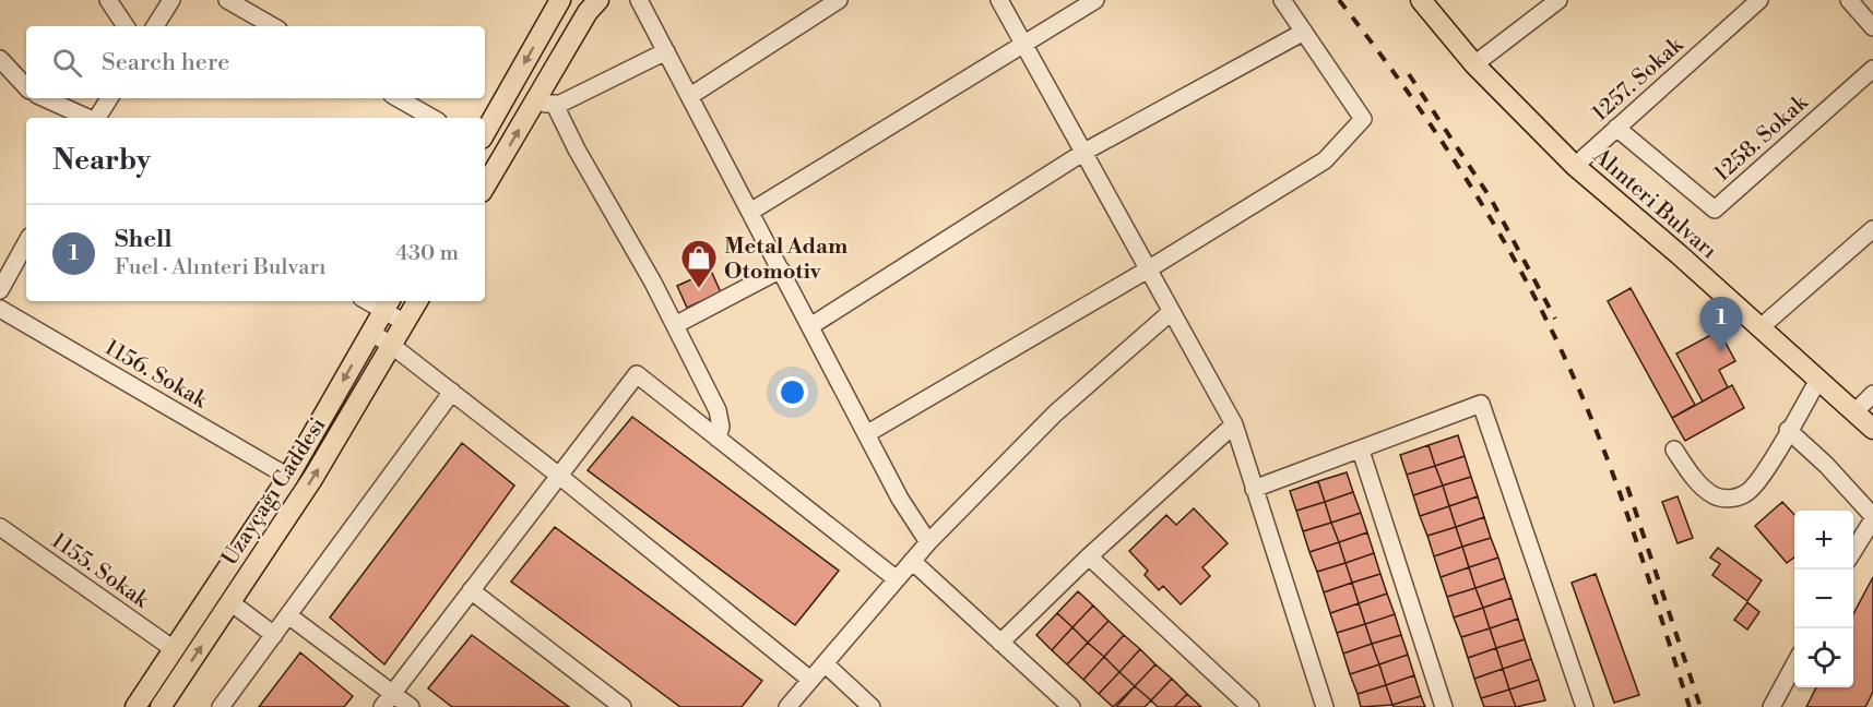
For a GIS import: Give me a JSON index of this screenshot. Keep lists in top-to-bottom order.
{
  "streets": {
    "main road": ["Alınteri Bulvarı", "Uzayçağı Caddesi"],
    "street": [
      "1257. Sokak",
      "1258. Sokak",
      "1156. Sokak",
      "1155. Sokak"
    ]
  },
  "crossings": [
    ["1257. Sokak", "1258. Sokak"],
    ["1257. Sokak", "Alınteri Bulvarı"],
    ["1156. Sokak", "Uzayçağı Caddesi"],
    ["Uzayçağı Caddesi", "1155. Sokak"]
  ],
  "places": {
    "shop": ["Metal Adam Otomotiv"]
  },
  "page": {
    "search": "Search here",
    "heading": "Nearby",
    "list": [
      {
        "mark": "1",
        "name": "Shell",
        "note": "Fuel · Alınteri Bulvarı",
        "value": "430 m"
      }
    ],
    "pins": "1",
    "map_buttons": ["+", "−"]
  }
}
